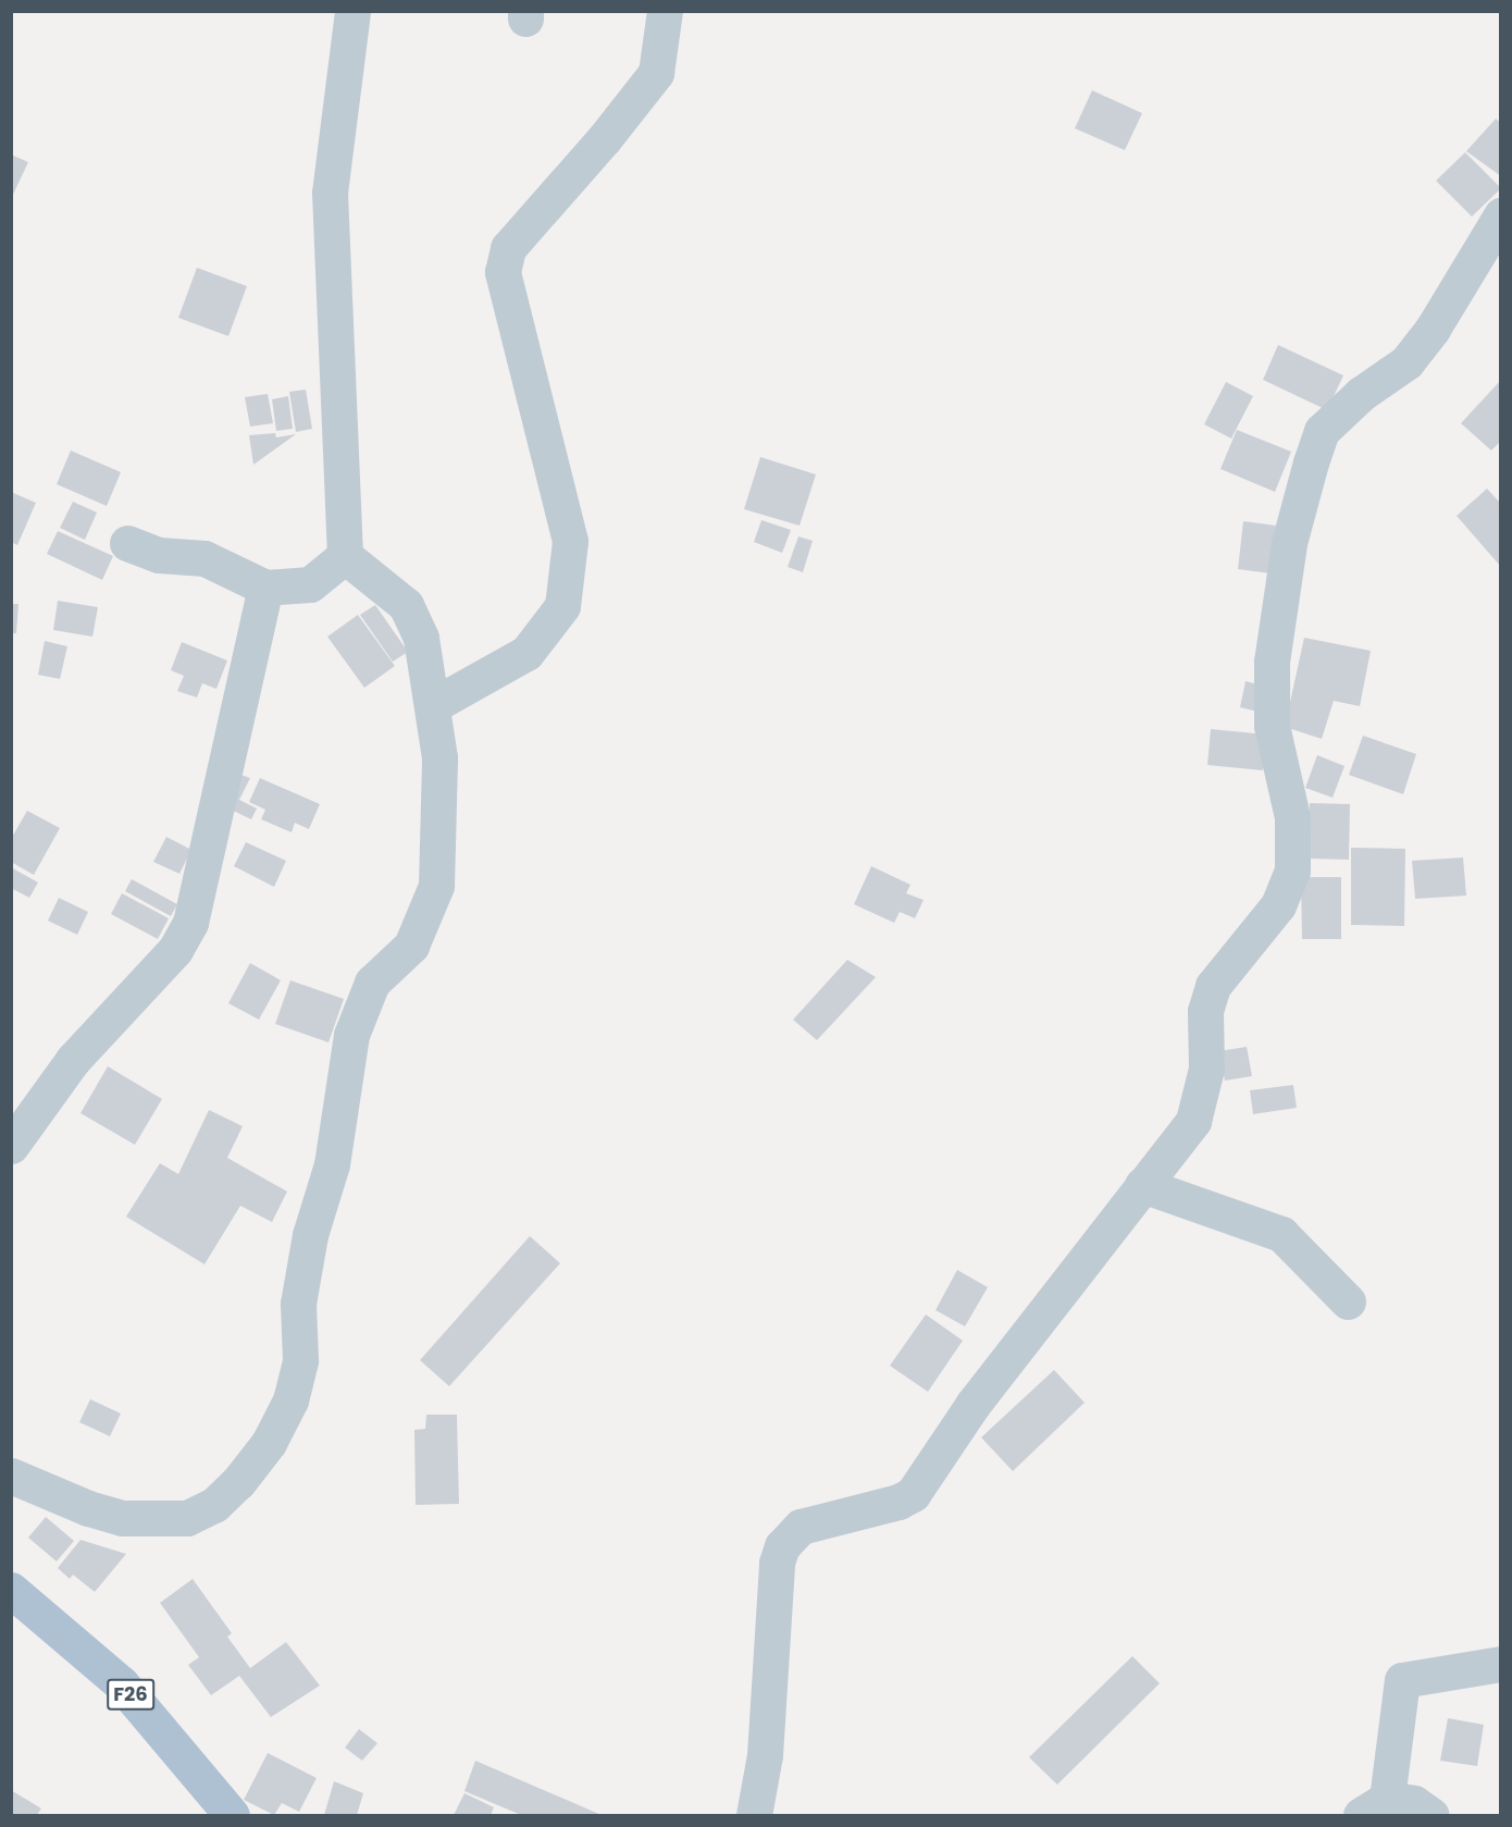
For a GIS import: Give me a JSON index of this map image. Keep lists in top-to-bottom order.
{
  "streets": {
    "main road": ["F26"]
  }
}
